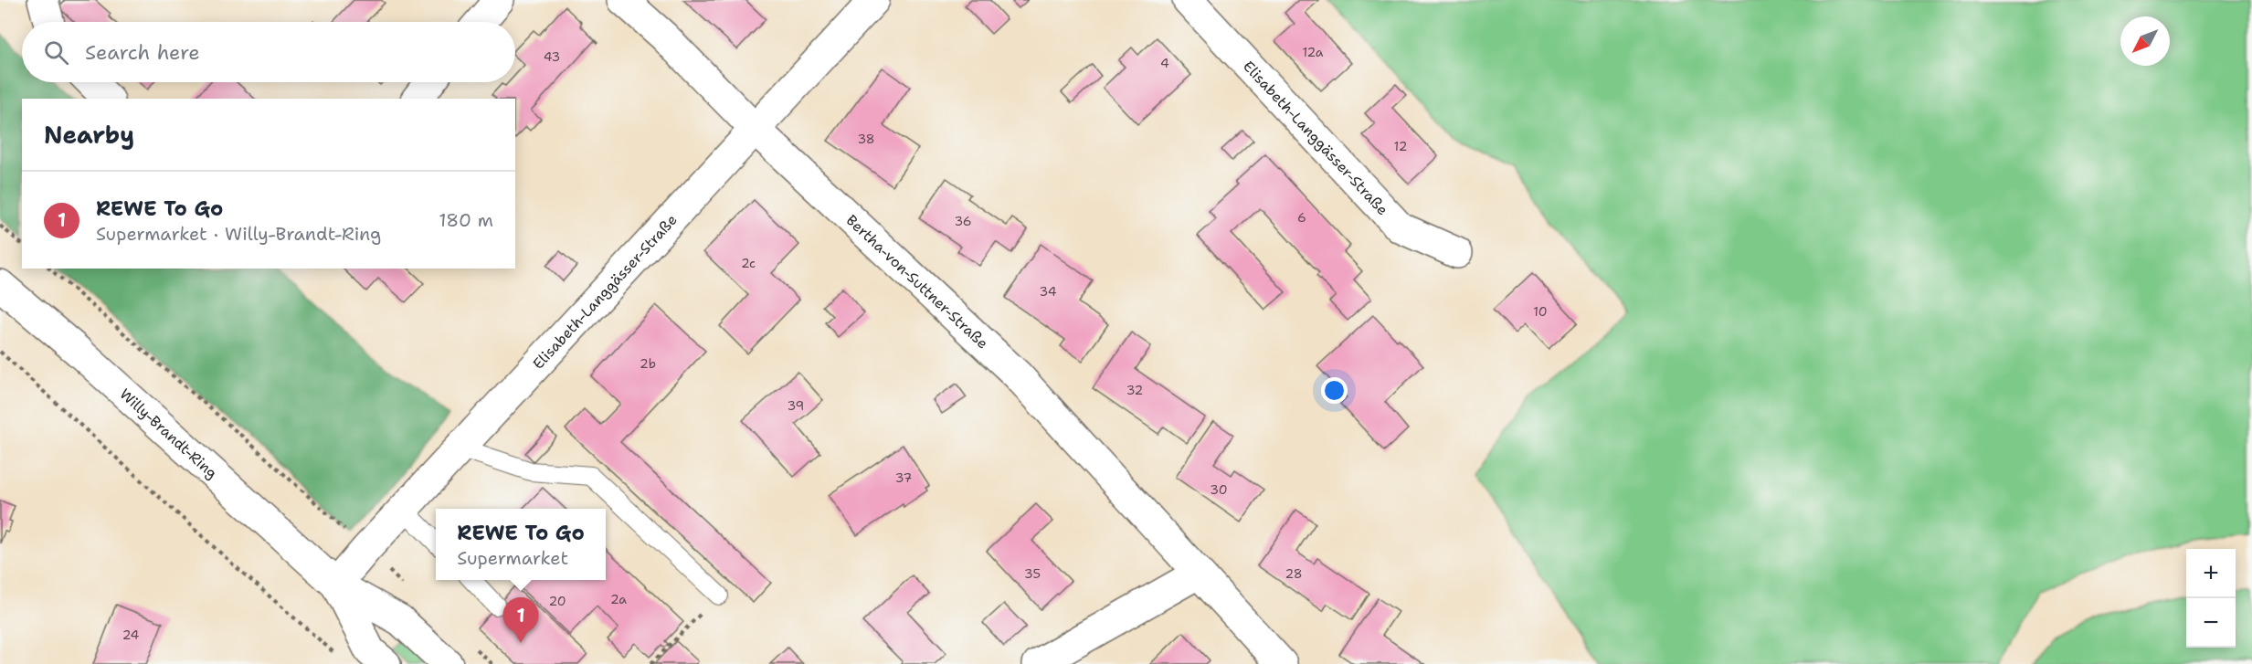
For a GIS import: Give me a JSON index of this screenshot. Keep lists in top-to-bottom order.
{
  "streets": {
    "street": ["Elisabeth-Langgässer-Straße", "Bertha-von-Suttner-Straße", "Willy-Brandt-Ring"]
  },
  "crossings": [
    ["Elisabeth-Langgässer-Straße", "Bertha-von-Suttner-Straße"],
    ["Elisabeth-Langgässer-Straße", "Willy-Brandt-Ring"]
  ],
  "house_numbers": [
    "12a",
    "43",
    "4",
    "38",
    "12",
    "6",
    "36",
    "2c",
    "34",
    "10",
    "2b",
    "32",
    "39",
    "37",
    "30",
    "35",
    "28",
    "2a",
    "20",
    "24"
  ],
  "north": "bottom left",
  "page": {
    "search": "Search here",
    "heading": "Nearby",
    "list": [
      {
        "mark": "1",
        "name": "REWE To Go",
        "note": "Supermarket · Willy-Brandt-Ring",
        "value": "180 m"
      }
    ],
    "popup": ["REWE To Go", "Supermarket"],
    "map_buttons": ["+", "−"],
    "pins": "1"
  }
}
